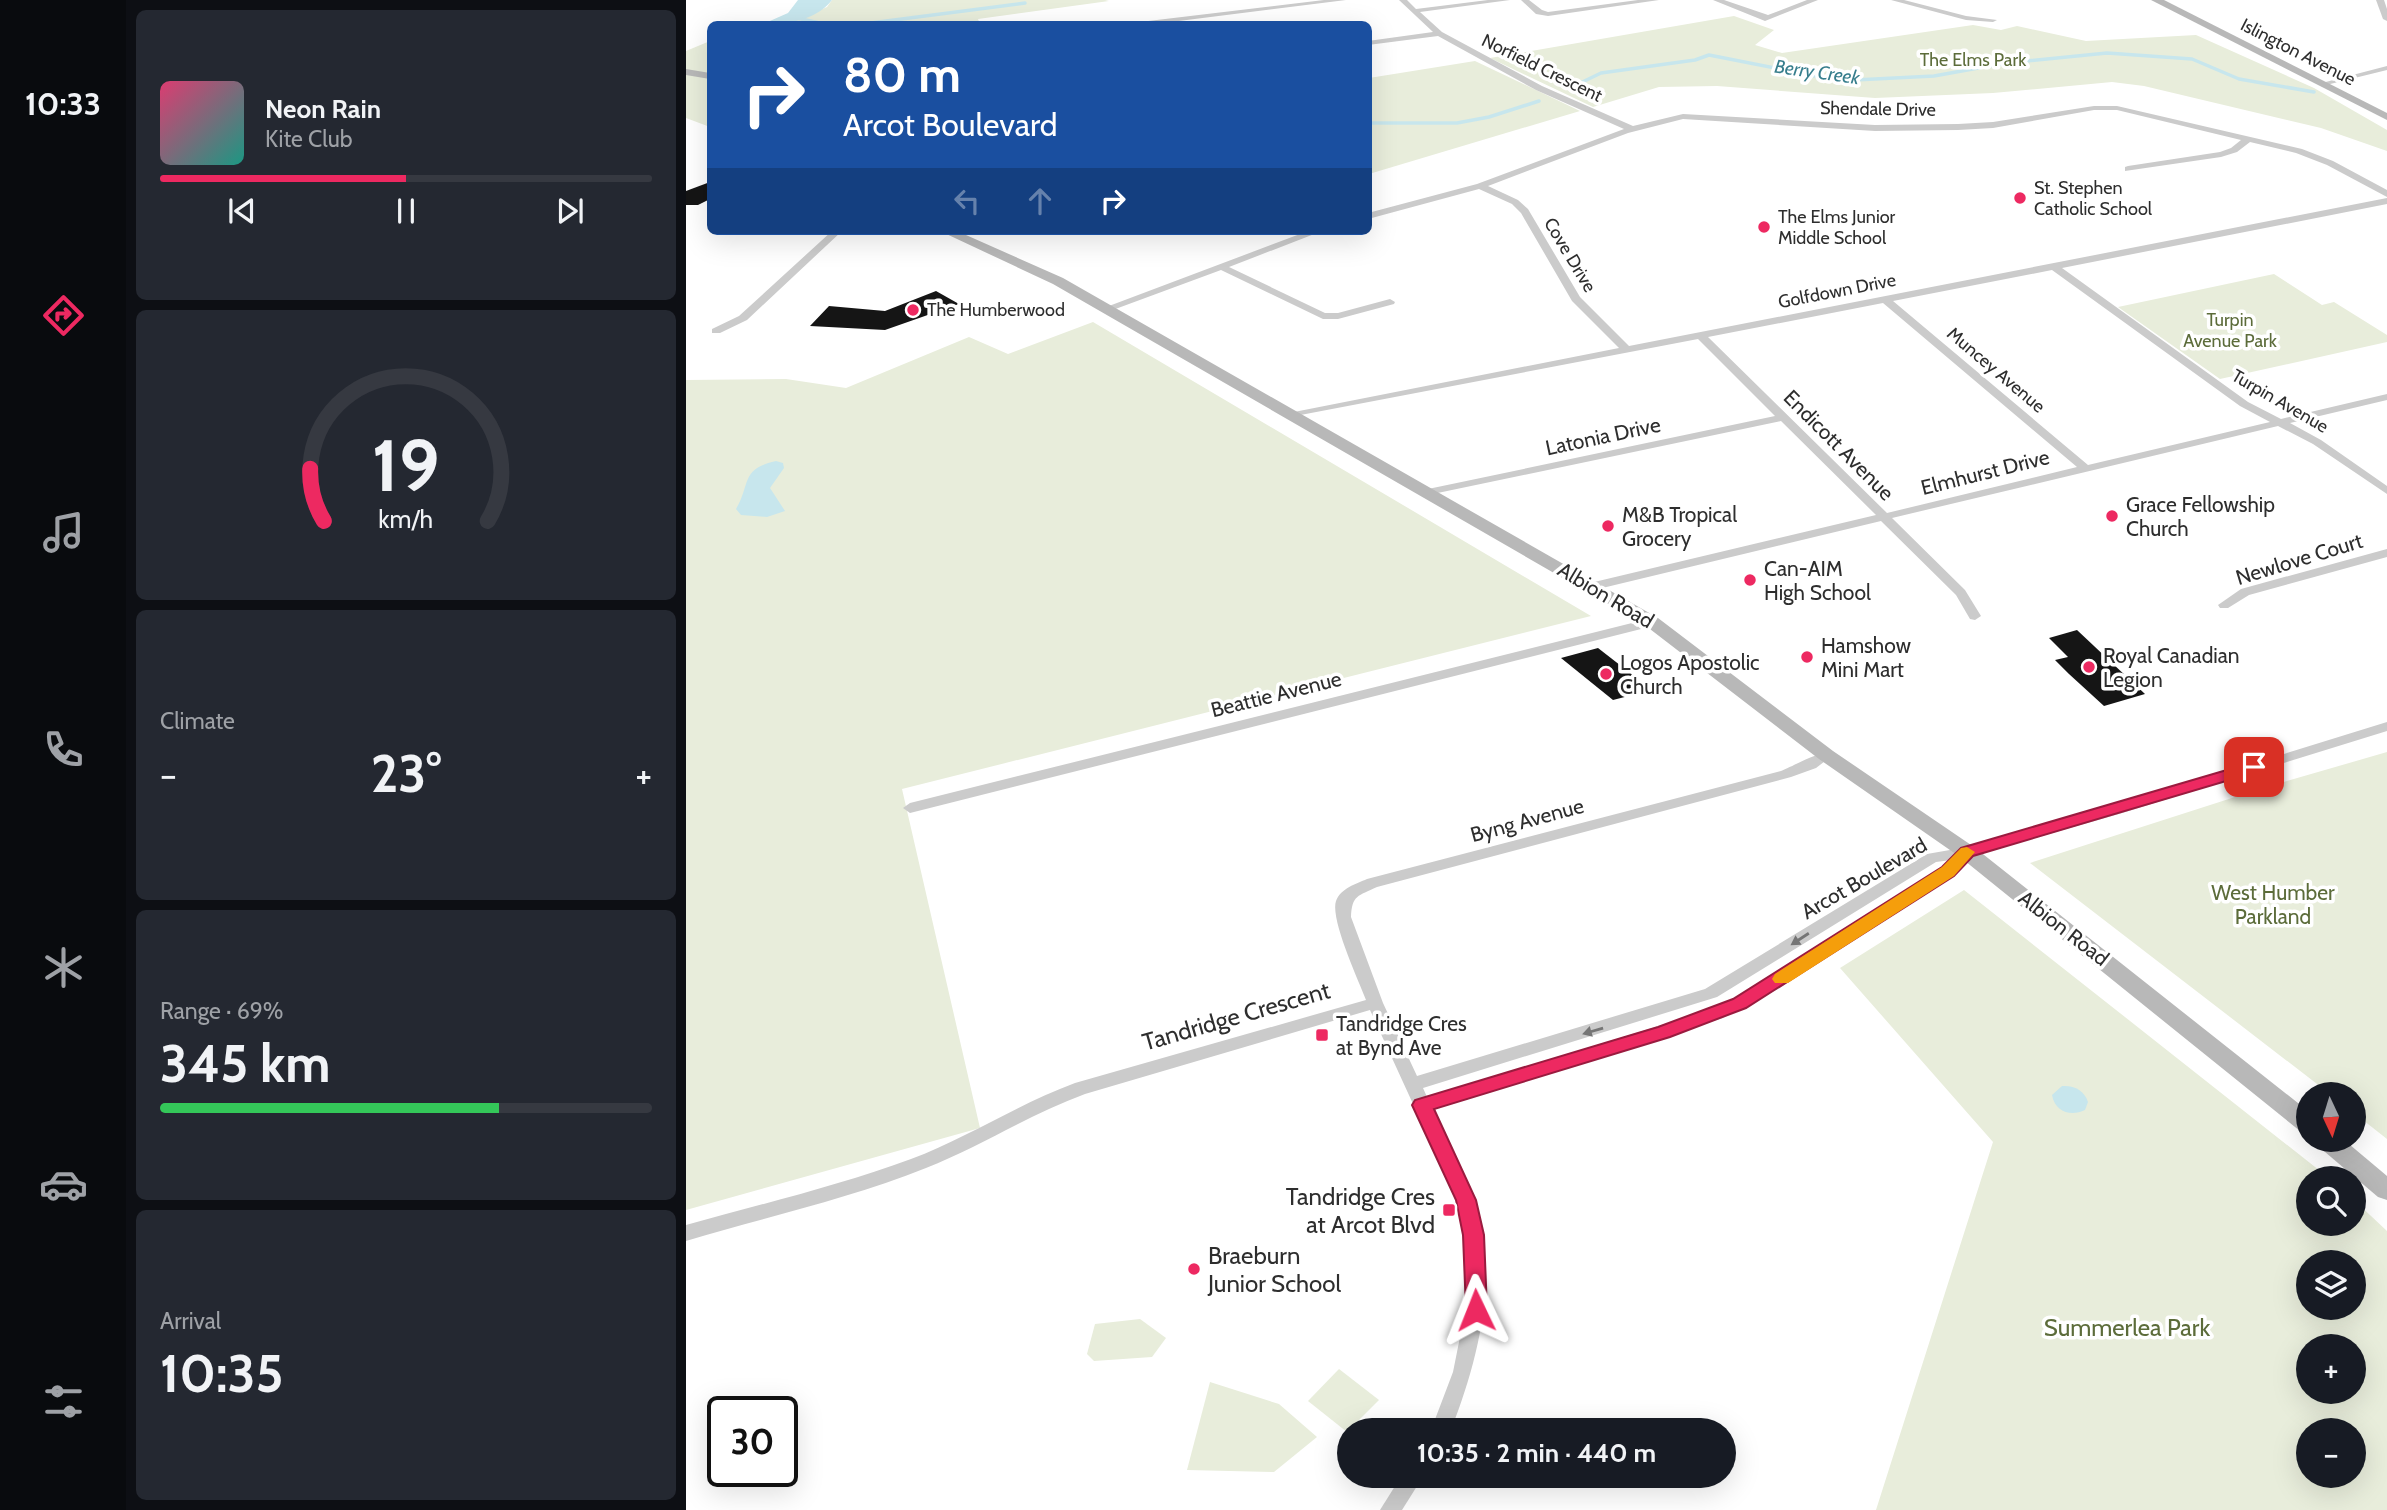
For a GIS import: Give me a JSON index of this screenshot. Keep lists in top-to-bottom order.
{
  "streets": {
    "main road": ["Islington Avenue", "Albion Road"],
    "street": [
      "Norfield Crescent",
      "Shendale Drive",
      "Cove Drive",
      "Golfdown Drive",
      "Muncey Avenue",
      "Turpin Avenue",
      "Latonia Drive",
      "Endicott Avenue",
      "Elmhurst Drive",
      "Newlove Court",
      "Beattie Avenue",
      "Byng Avenue",
      "Arcot Boulevard",
      "Tandridge Crescent"
    ]
  },
  "crossings": [
    ["Norfield Crescent", "Shendale Drive"],
    ["Shendale Drive", "Cove Drive"],
    ["Cove Drive", "Golfdown Drive"],
    ["Golfdown Drive", "Muncey Avenue"],
    ["Golfdown Drive", "Turpin Avenue"],
    ["Golfdown Drive", "Endicott Avenue"],
    ["Golfdown Drive", "Albion Road"],
    ["Muncey Avenue", "Elmhurst Drive"],
    ["Turpin Avenue", "Elmhurst Drive"],
    ["Latonia Drive", "Endicott Avenue"],
    ["Latonia Drive", "Albion Road"],
    ["Endicott Avenue", "Elmhurst Drive"],
    ["Elmhurst Drive", "Albion Road"],
    ["Albion Road", "Beattie Avenue"],
    ["Albion Road", "Byng Avenue"],
    ["Albion Road", "Arcot Boulevard"],
    ["Byng Avenue", "Tandridge Crescent"]
  ],
  "water": ["Berry Creek"],
  "parks": [
    "The Elms Park",
    "Turpin Avenue Park",
    "West Humber Parkland",
    "Summerlea Park"
  ],
  "places": {
    "other": [
      "St. Stephen Catholic School",
      "The Elms Junior Middle School",
      "The Humberwood",
      "Grace Fellowship Church",
      "M&B Tropical Grocery",
      "Can-AIM High School",
      "Hamshow Mini Mart",
      "Royal Canadian Legion",
      "Logos Apostolic Church",
      "Braeburn Junior School"
    ],
    "transit": ["Tandridge Cres at Bynd Ave", "Tandridge Cres at Arcot Blvd"]
  },
  "north": "bottom",
  "page": {
    "tabs": "10:33",
    "turn": ["80 m", "Arcot Boulevard"],
    "song": ["Neon Rain", "Kite Club"],
    "tile": [
      "Climate",
      ["Range · 69%", "345 km"],
      ["Arrival", "10:35"]
    ],
    "heat": ["−", "23°", "+"],
    "map_buttons": ["+", "−"],
    "limit": "30",
    "trip": "10:35 · 2 min · 440 m",
    "gauge": ["19", "km/h"]
  }
}
